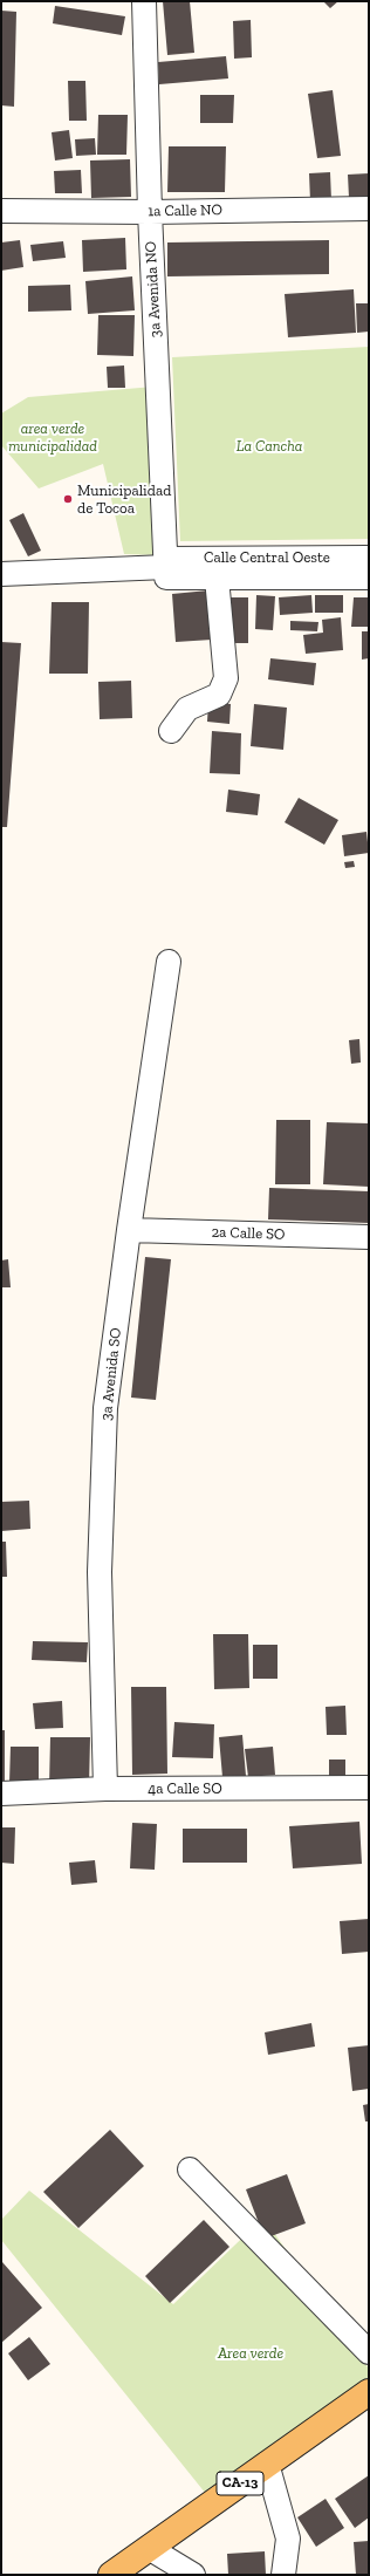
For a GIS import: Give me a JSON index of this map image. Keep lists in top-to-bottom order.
{
  "streets": {
    "main road": ["CA-13"],
    "street": [
      "1a Calle NO",
      "3a Avenida NO",
      "Calle Central Oeste",
      "2a Calle SO",
      "3a Avenida SO",
      "4a Calle SO"
    ]
  },
  "crossings": [
    ["1a Calle NO", "3a Avenida NO"],
    ["3a Avenida NO", "Calle Central Oeste"],
    ["2a Calle SO", "3a Avenida SO"],
    ["3a Avenida SO", "4a Calle SO"]
  ],
  "parks": ["area verde municipalidad", "La Cancha", "Area verde"],
  "places": ["Municipalidad de Tocoa"]
}
